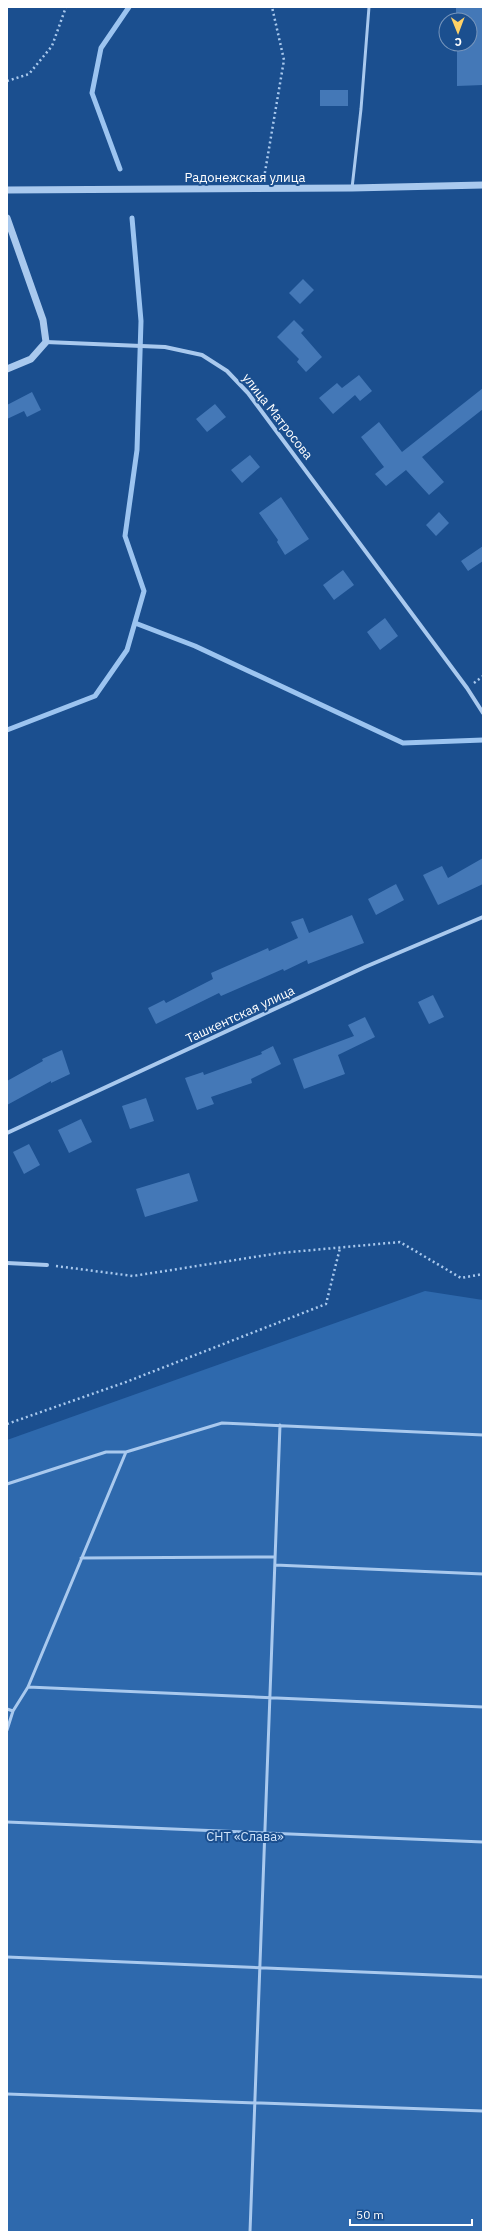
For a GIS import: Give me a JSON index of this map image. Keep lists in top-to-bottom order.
{
  "streets": {
    "street": ["Радонежская улица", "улица Матросова", "Ташкентская улица"]
  },
  "parks": ["СНТ «Слава»"],
  "scale_bar": "50 m",
  "north": "bottom"
}
